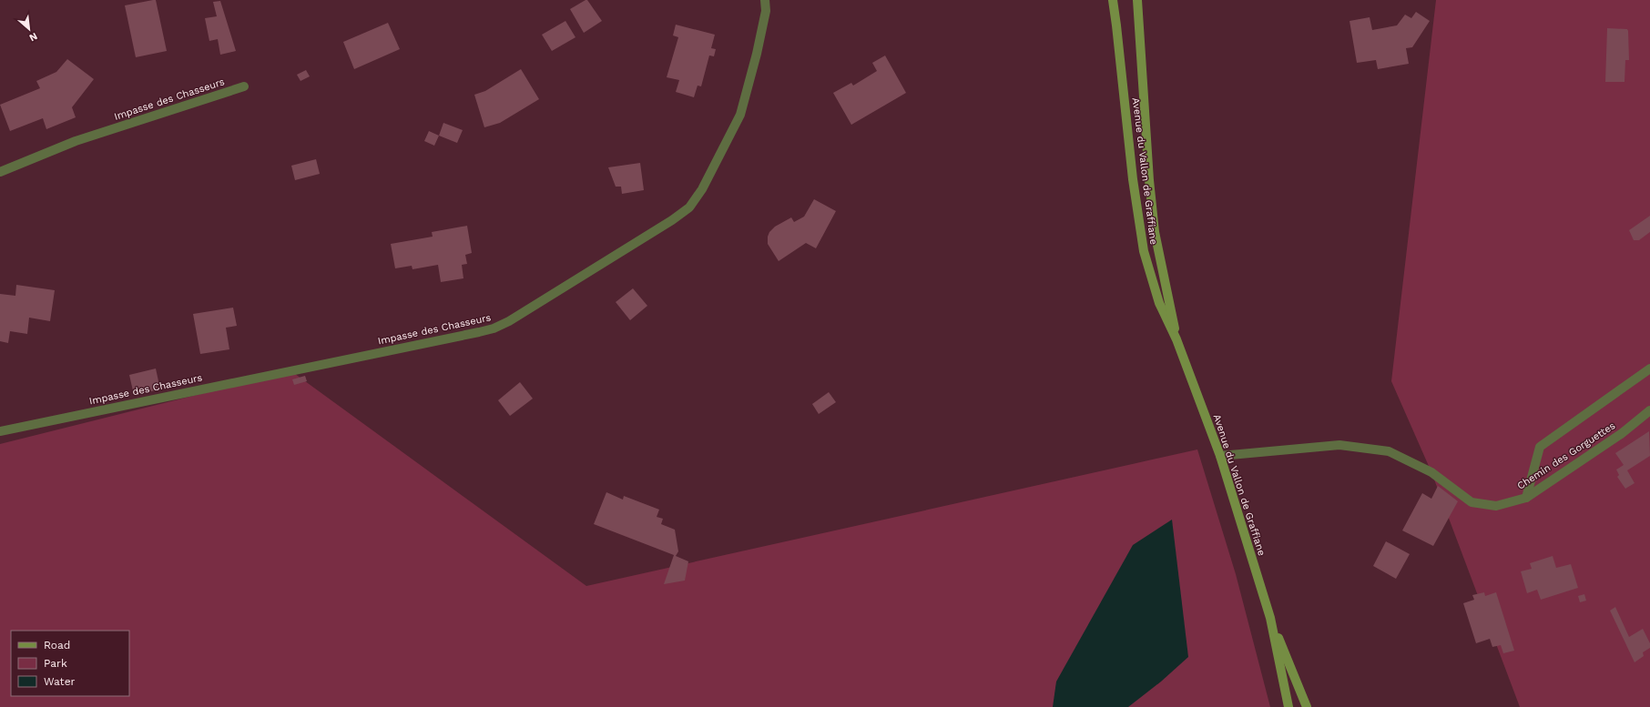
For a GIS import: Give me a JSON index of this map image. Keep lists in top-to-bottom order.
{
  "streets": {
    "street": ["Impasse des Chasseurs", "Avenue du Vallon de Graffiane", "Chemin des Gorguettes"]
  },
  "crossings": [
    ["Avenue du Vallon de Graffiane", "Chemin des Gorguettes"]
  ],
  "legend": ["Road", "Park", "Water"],
  "north": "bottom right"
}
